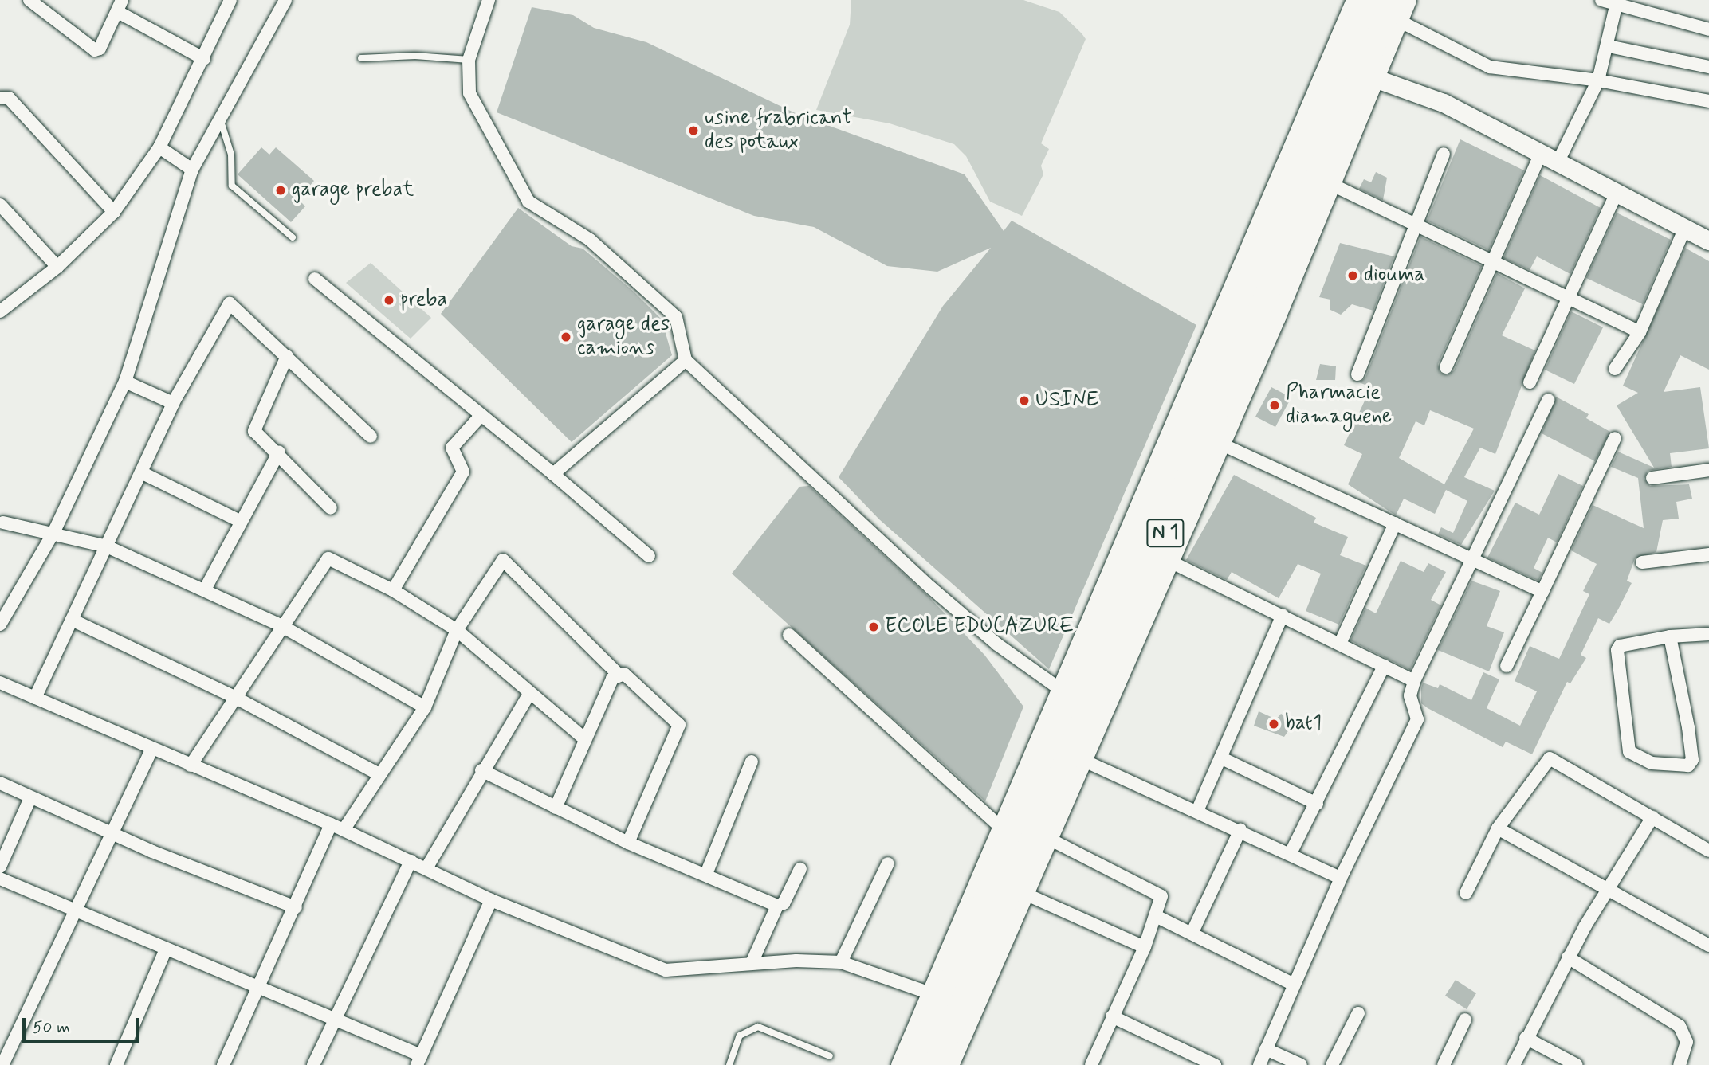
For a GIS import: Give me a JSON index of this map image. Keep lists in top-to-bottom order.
{
  "streets": {
    "highway": ["N 1"]
  },
  "places": [
    "usine frabricant des potaux",
    "garage prebat",
    "diouma",
    "preba",
    "garage des camions",
    "USINE",
    "Pharmacie diamaguene",
    "ECOLE EDUCAZURE",
    "bat1"
  ],
  "scale_bar": "50 m"
}
